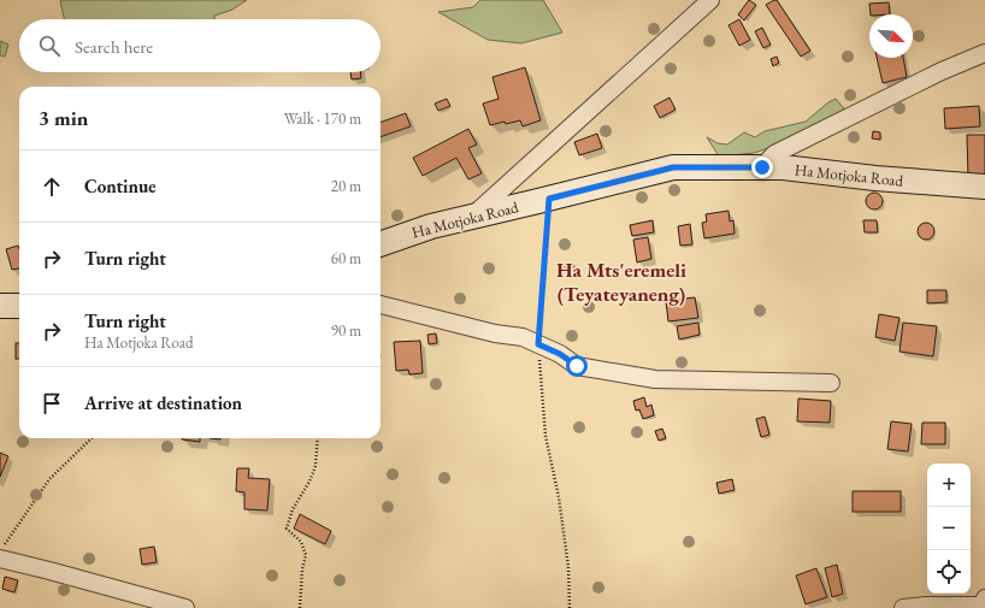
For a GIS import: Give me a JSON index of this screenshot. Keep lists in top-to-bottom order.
{
  "streets": {
    "street": ["Ha Motjoka Road"]
  },
  "districts": ["Ha Mts'eremeli (Teyateyaneng)"],
  "north": "bottom right",
  "page": {
    "search": "Search here",
    "heading": ["3 min", "Walk · 170 m"],
    "list": [
      ["Continue", "20 m"],
      ["Turn right", "60 m"],
      ["Turn right", "Ha Motjoka Road", "90 m"],
      "Arrive at destination"
    ],
    "map_buttons": ["+", "−"]
  }
}
